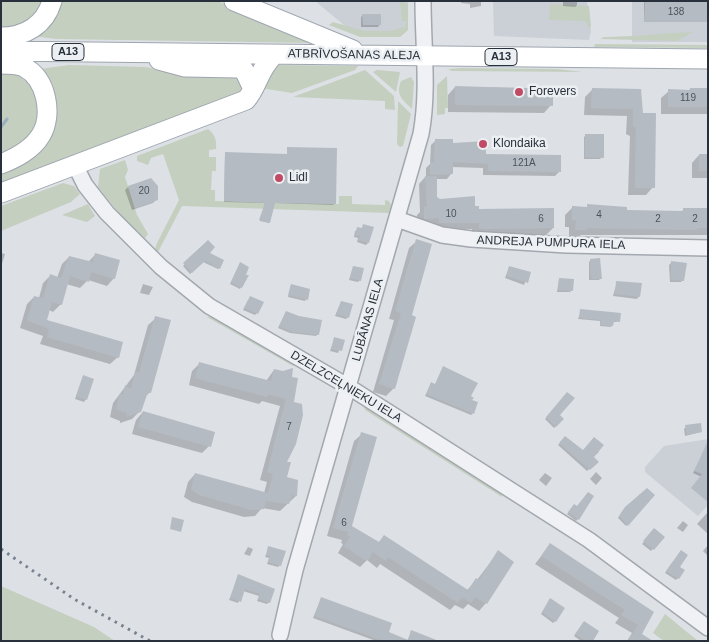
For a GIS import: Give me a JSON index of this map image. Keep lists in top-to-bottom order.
{
  "streets": {
    "main road": ["A13", "ATBRĪVOŠANAS ALEJA"],
    "street": ["ANDREJA PUMPURA IELA", "LUBĀNAS IELA", "DZELZCEĻNIEKU IELA"]
  },
  "crossings": [
    ["ATBRĪVOŠANAS ALEJA", "LUBĀNAS IELA"],
    ["ANDREJA PUMPURA IELA", "LUBĀNAS IELA"],
    ["LUBĀNAS IELA", "DZELZCEĻNIEKU IELA"]
  ],
  "places": ["Forevers", "Klondaika", "Lidl"],
  "house_numbers": [
    "138",
    "119",
    "121A",
    "20",
    "10",
    "4",
    "6",
    "2",
    "2",
    "7",
    "6"
  ]
}
